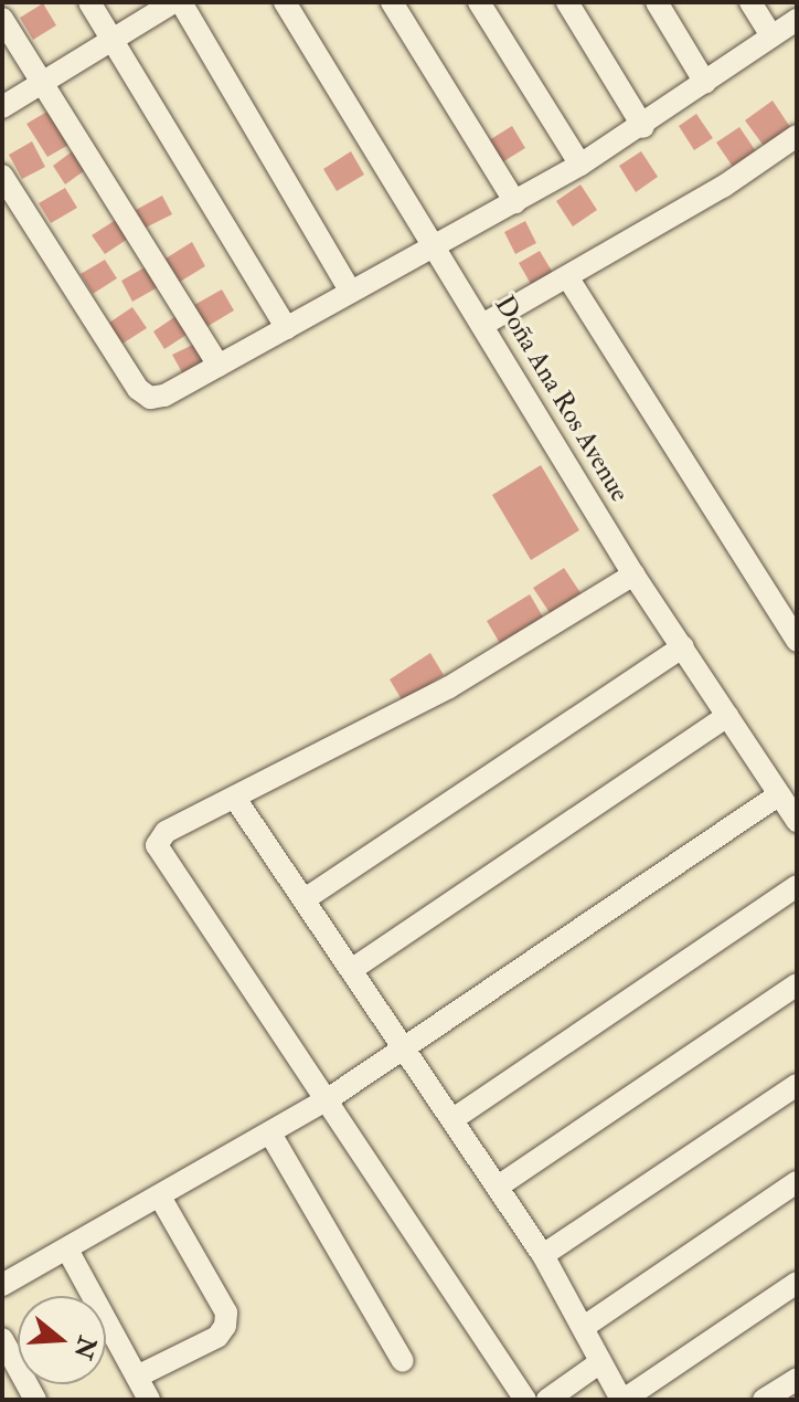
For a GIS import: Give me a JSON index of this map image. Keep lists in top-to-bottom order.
{
  "streets": {
    "street": ["Doña Ana Ros Avenue"]
  },
  "north": "right"
}
